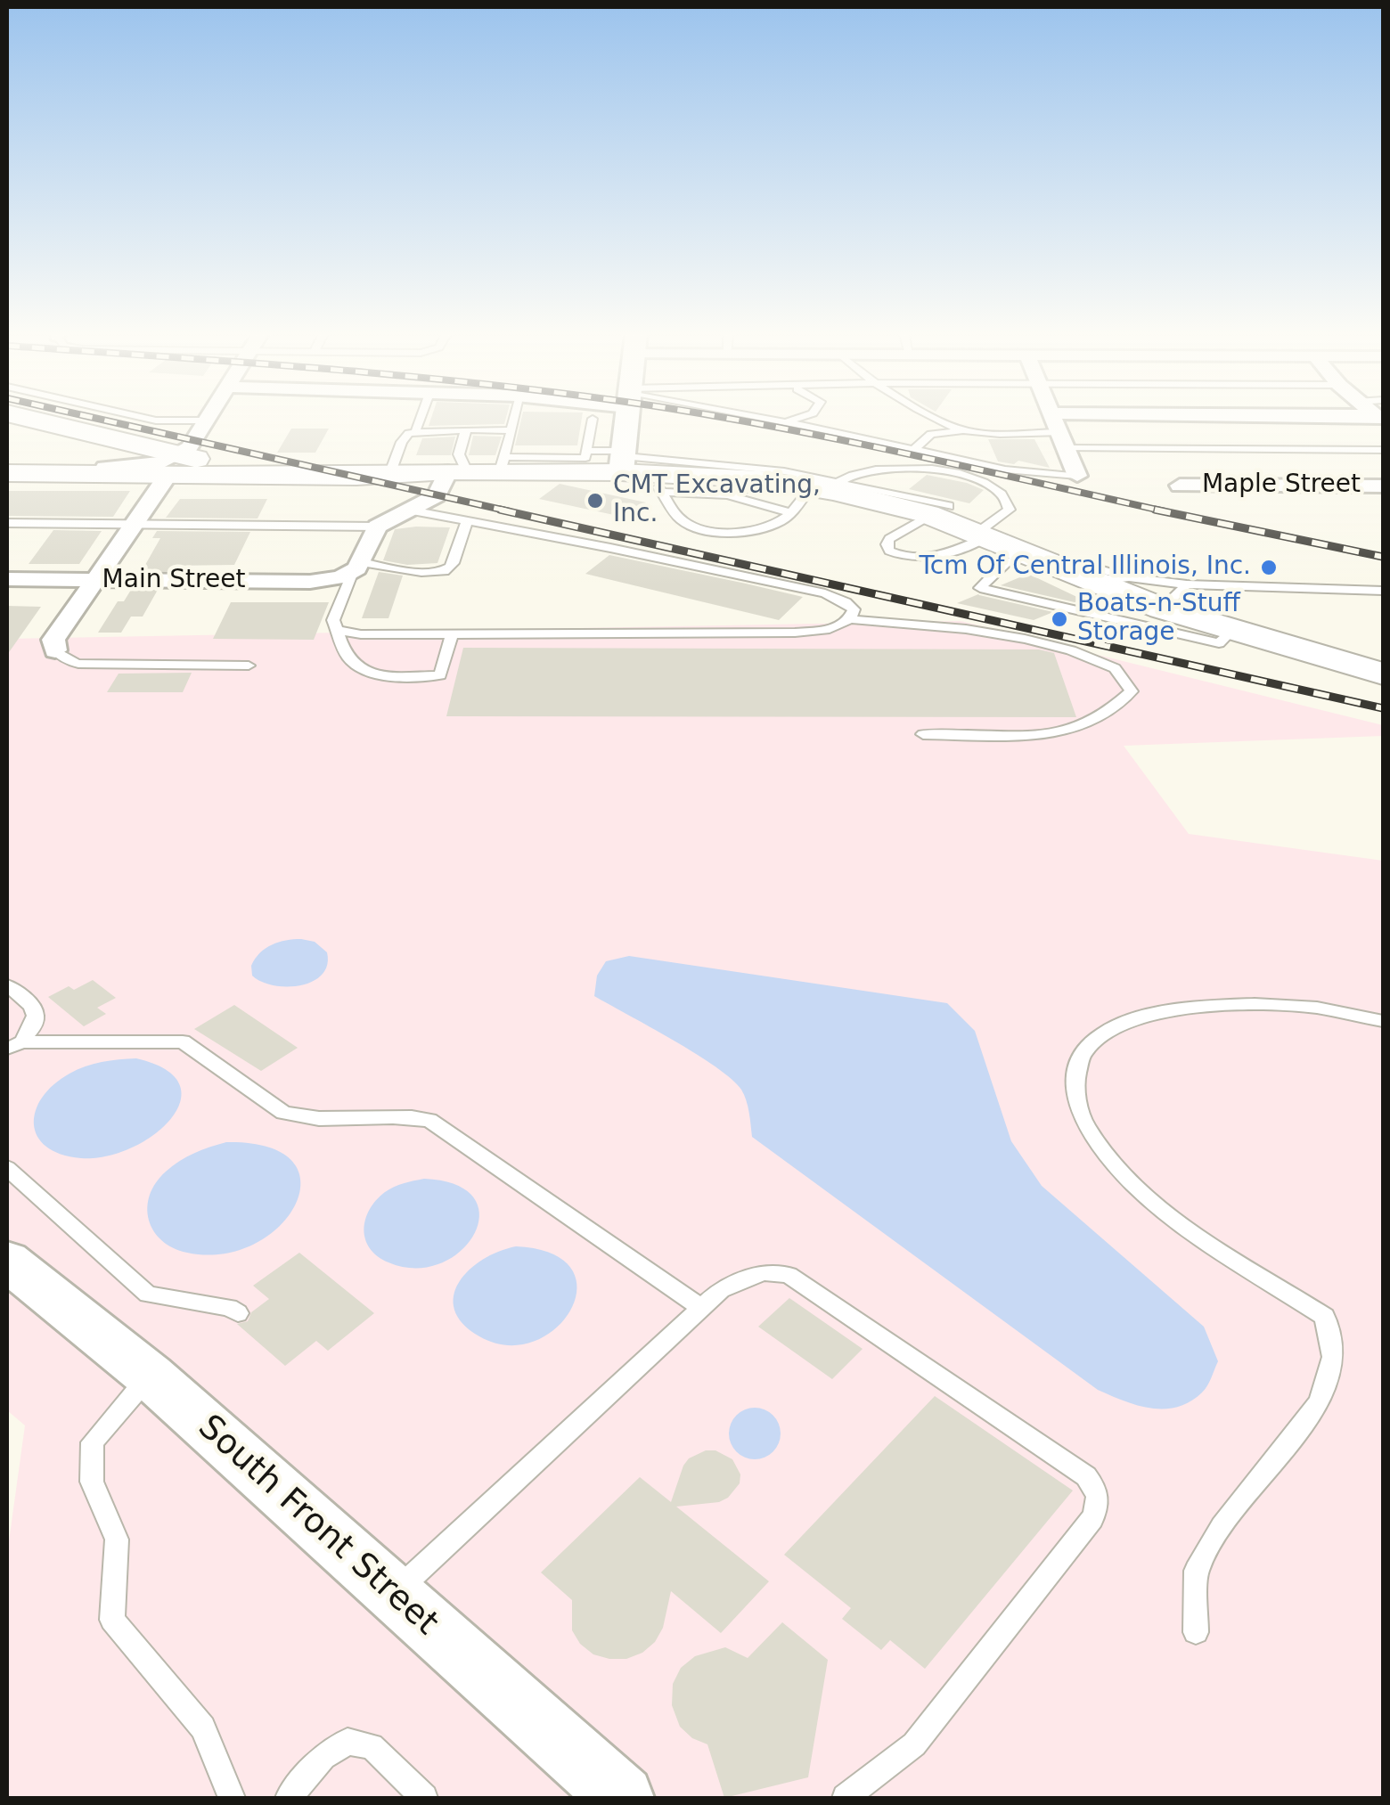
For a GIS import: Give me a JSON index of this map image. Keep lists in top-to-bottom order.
{
  "streets": {
    "street": ["Maple Street", "Main Street", "South Front Street"]
  },
  "places": ["CMT Excavating, Inc.", "Tcm Of Central Illinois, Inc.", "Boats-n-Stuff Storage"]
}
